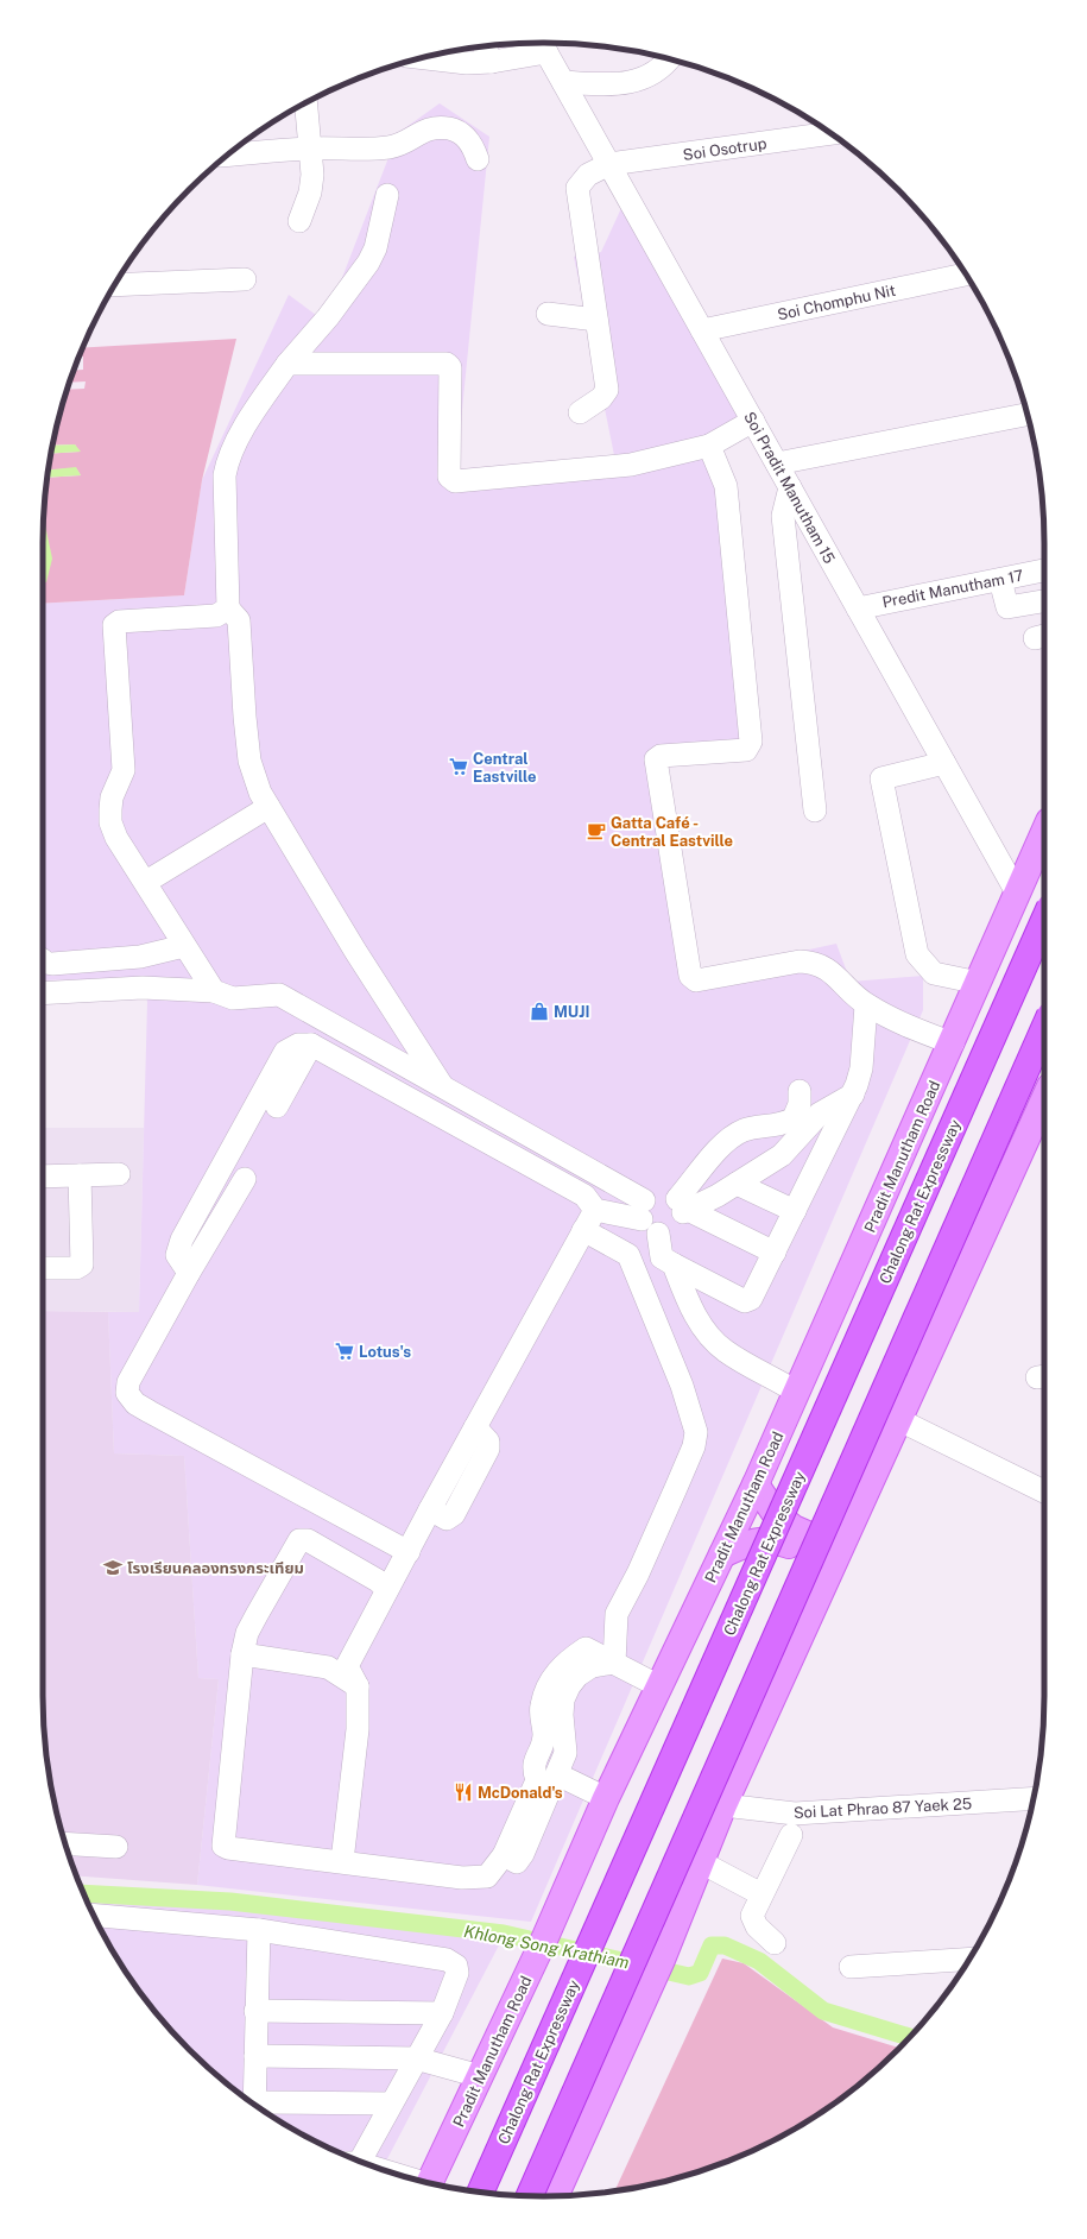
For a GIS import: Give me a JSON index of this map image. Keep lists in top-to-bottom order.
{
  "streets": {
    "highway": ["Chalong Rat Expressway"],
    "main road": ["Pradit Manutham Road"],
    "street": [
      "Soi Osotrup",
      "Soi Chomphu Nit",
      "Soi Pradit Manutham 15",
      "Predit Manutham 17",
      "Soi Lat Phrao 87 Yaek 25"
    ]
  },
  "crossings": [
    ["Soi Osotrup", "Soi Pradit Manutham 15"],
    ["Soi Chomphu Nit", "Soi Pradit Manutham 15"],
    ["Soi Pradit Manutham 15", "Predit Manutham 17"],
    ["Soi Pradit Manutham 15", "Pradit Manutham Road"]
  ],
  "water": ["Khlong Song Krathiam"],
  "places": {
    "supermarket": ["Central Eastville", "Lotus's"],
    "cafe": ["Gatta Café - Central Eastville"],
    "shop": ["MUJI"],
    "school or university": ["โรงเรียนคลองทรงกระเทียม"],
    "restaurant": ["McDonald's"]
  }
}
